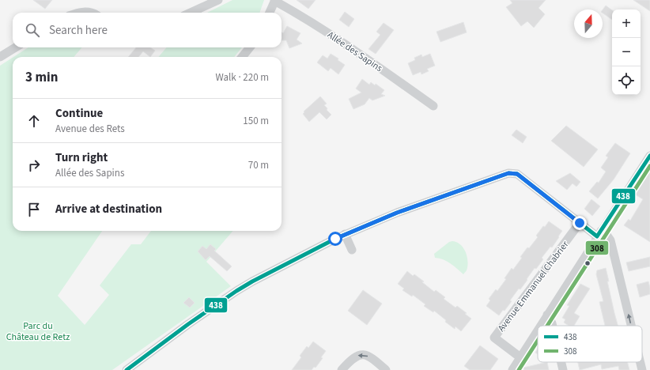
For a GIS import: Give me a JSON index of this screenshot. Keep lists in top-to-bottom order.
{
  "streets": {
    "street": ["Allée des Sapins", "Avenue Emmanuel Chabrier"]
  },
  "parks": ["Parc du Château de Retz"],
  "lines": ["transit line 438", "transit line 308"],
  "legend": ["438", "308"],
  "north": "top",
  "page": {
    "map_buttons": ["+", "−"],
    "search": "Search here",
    "heading": ["3 min", "Walk · 220 m"],
    "list": [
      ["Continue", "Avenue des Rets", "150 m"],
      ["Turn right", "Allée des Sapins", "70 m"],
      "Arrive at destination"
    ]
  }
}
